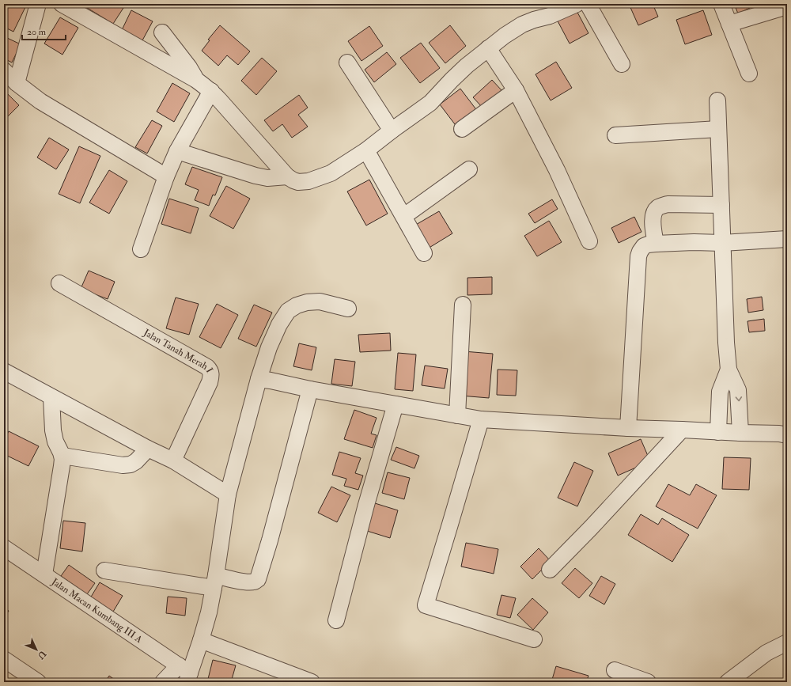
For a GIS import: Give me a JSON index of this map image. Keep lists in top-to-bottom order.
{
  "streets": {
    "street": ["Jalan Tanah Merah I", "Jalan Macan Kumbang III A"]
  },
  "scale_bar": "20 m",
  "north": "bottom right"
}
